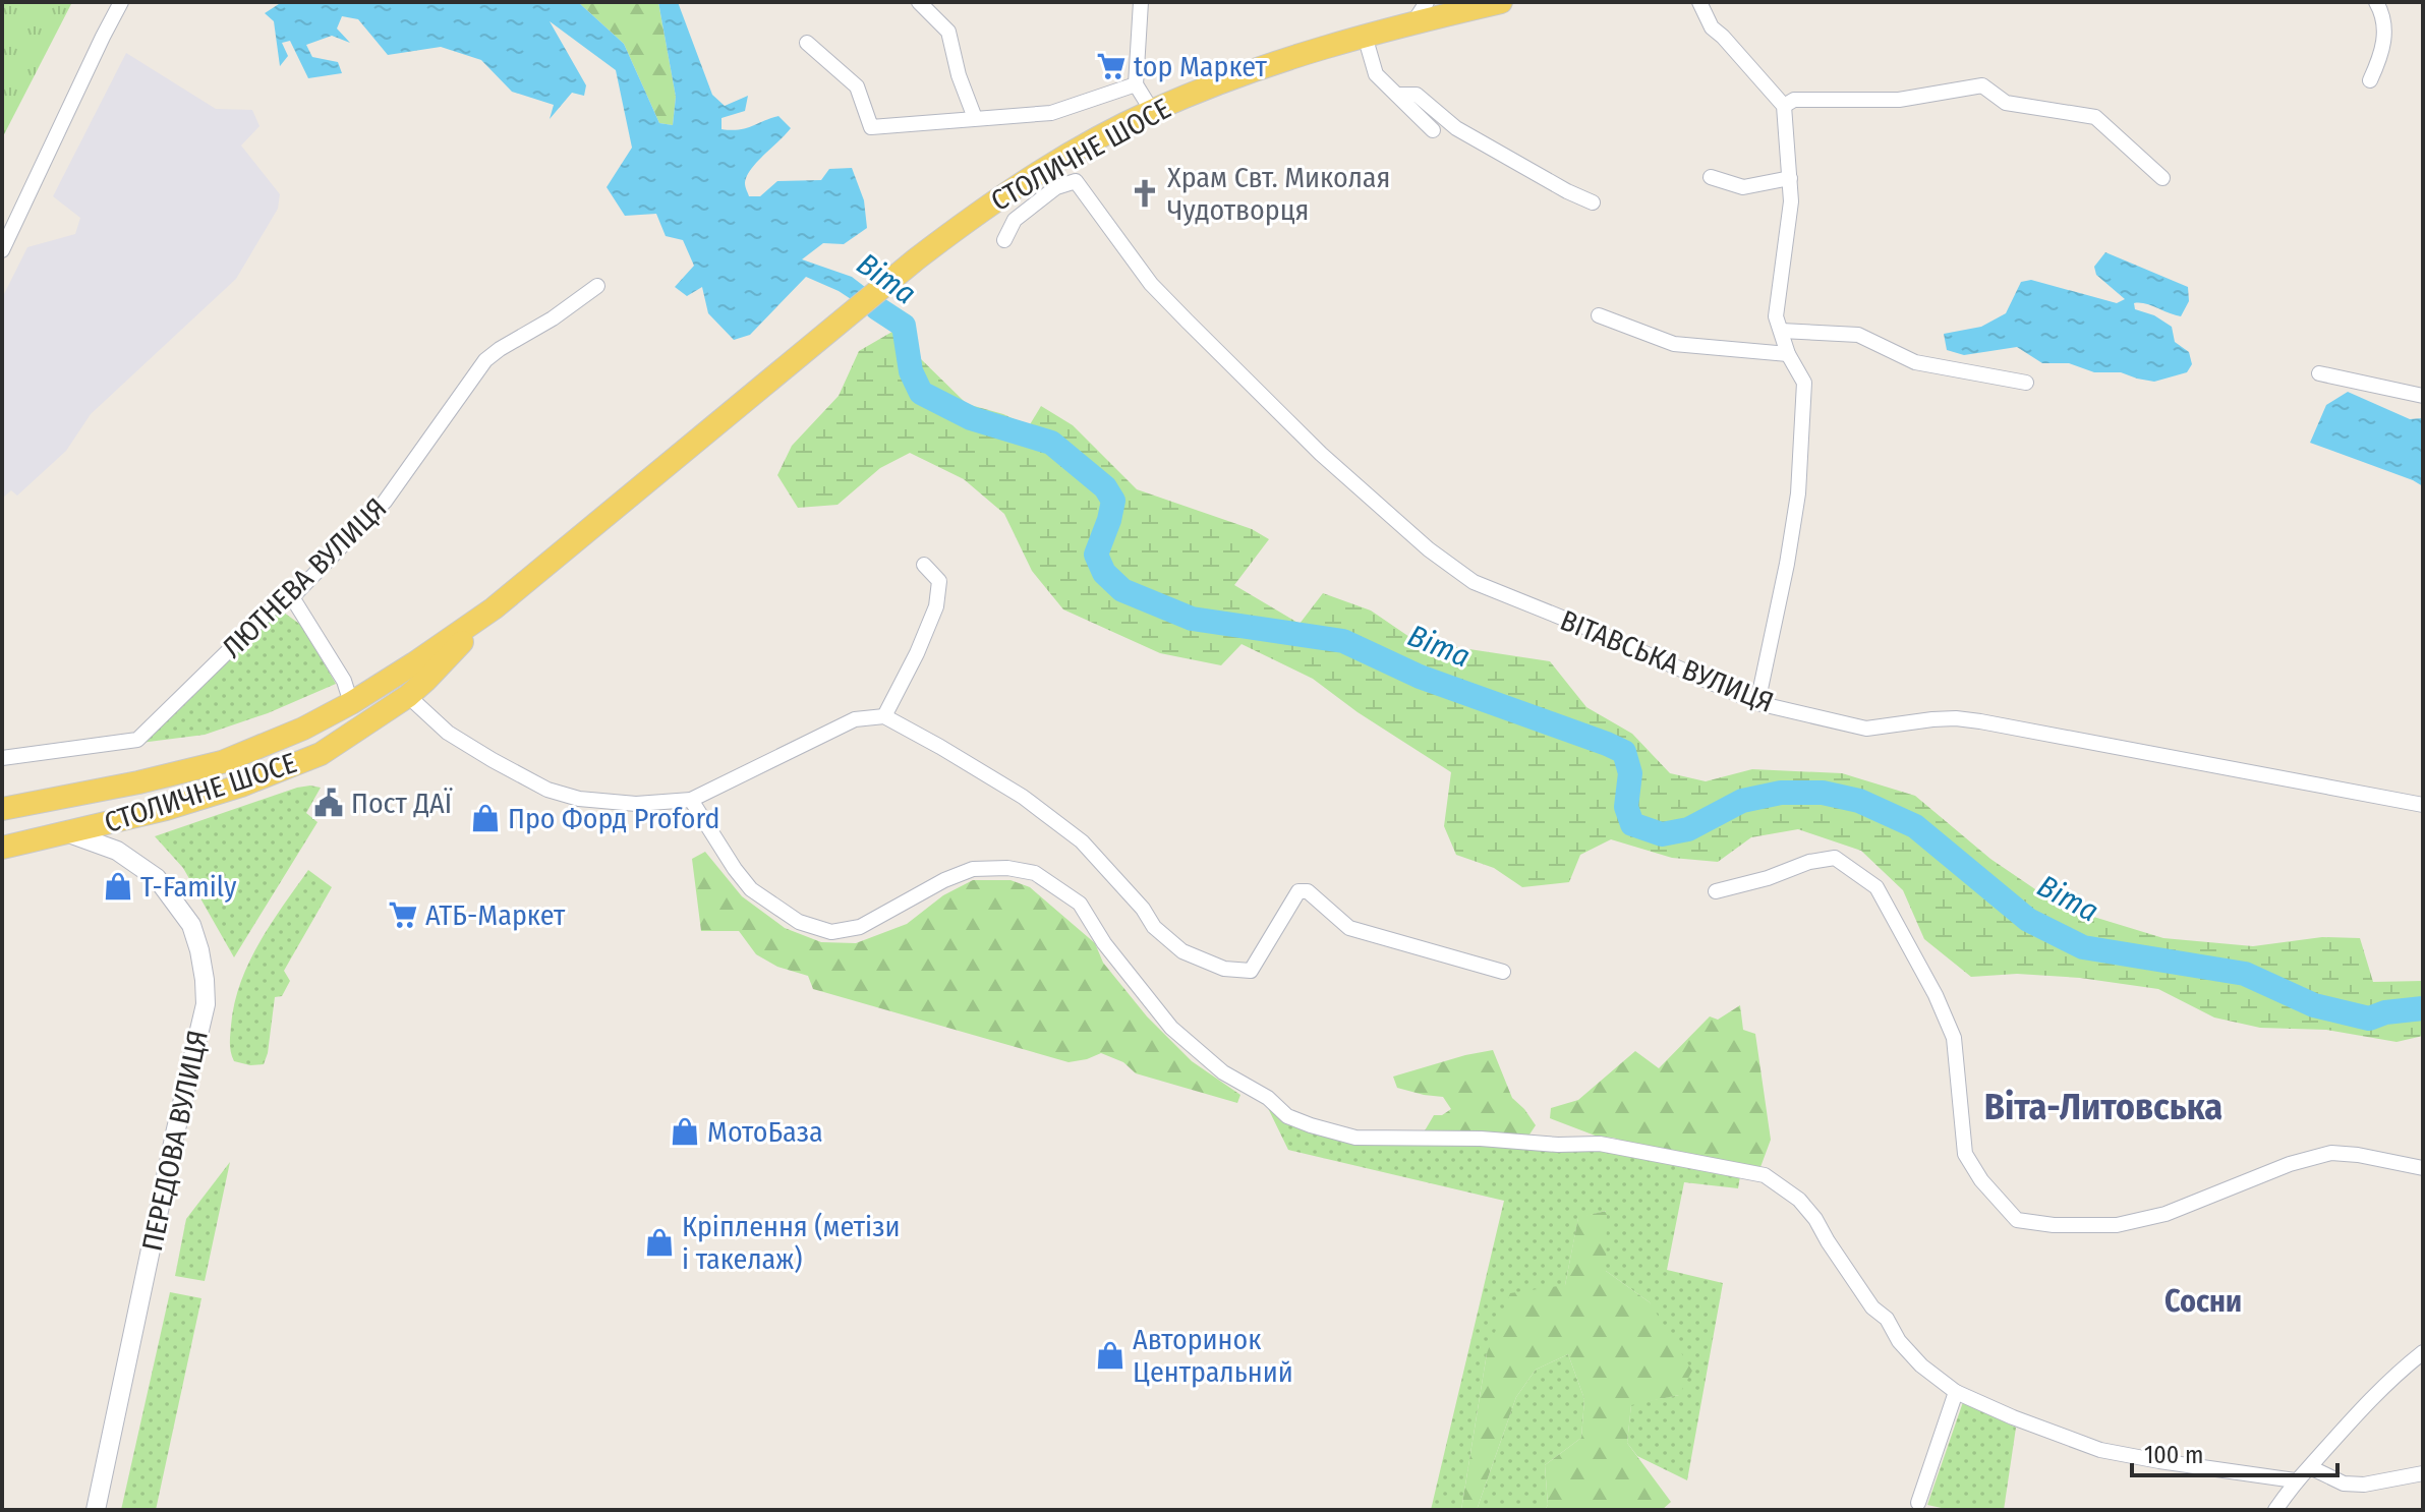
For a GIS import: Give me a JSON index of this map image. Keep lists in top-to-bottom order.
{
  "streets": {
    "main road": ["СТОЛИЧНЕ ШОСЕ"],
    "street": ["ЛЮТНЕВА ВУЛИЦЯ", "ВІТАВСЬКА ВУЛИЦЯ", "ПЕРЕДОВА ВУЛИЦЯ"]
  },
  "crossings": [
    ["СТОЛИЧНЕ ШОСЕ", "ПЕРЕДОВА ВУЛИЦЯ"]
  ],
  "districts": ["Віта-Литовська", "Сосни"],
  "water": ["Віта"],
  "places": {
    "supermarket": ["top Маркет", "АТБ-Маркет"],
    "church": ["Храм Свт. Миколая Чудотворця"],
    "public building": ["Пост ДАЇ"],
    "shop": [
      "Про Форд Proford",
      "T-Family",
      "МотоБаза",
      "Кріплення (метізи і такелаж)",
      "Авторинок Центральний"
    ]
  },
  "scale_bar": "100 m"
}
